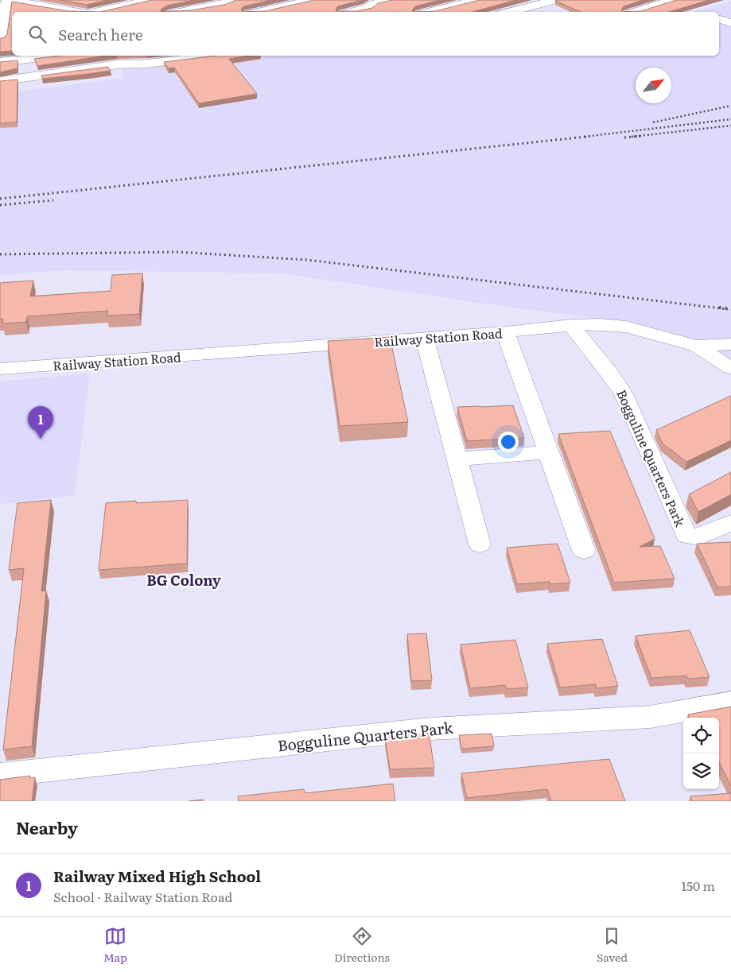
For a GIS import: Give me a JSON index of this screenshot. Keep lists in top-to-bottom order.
{
  "streets": {
    "street": ["Railway Station Road", "Bogguline Quarters Park"]
  },
  "crossings": [
    ["Railway Station Road", "Bogguline Quarters Park"]
  ],
  "districts": ["BG Colony"],
  "north": "top right",
  "page": {
    "search": "Search here",
    "pins": "1",
    "heading": "Nearby",
    "list": [
      {
        "mark": "1",
        "name": "Railway Mixed High School",
        "note": "School · Railway Station Road",
        "value": "150 m"
      }
    ],
    "nav": ["Map", "Directions", "Saved"]
  }
}
